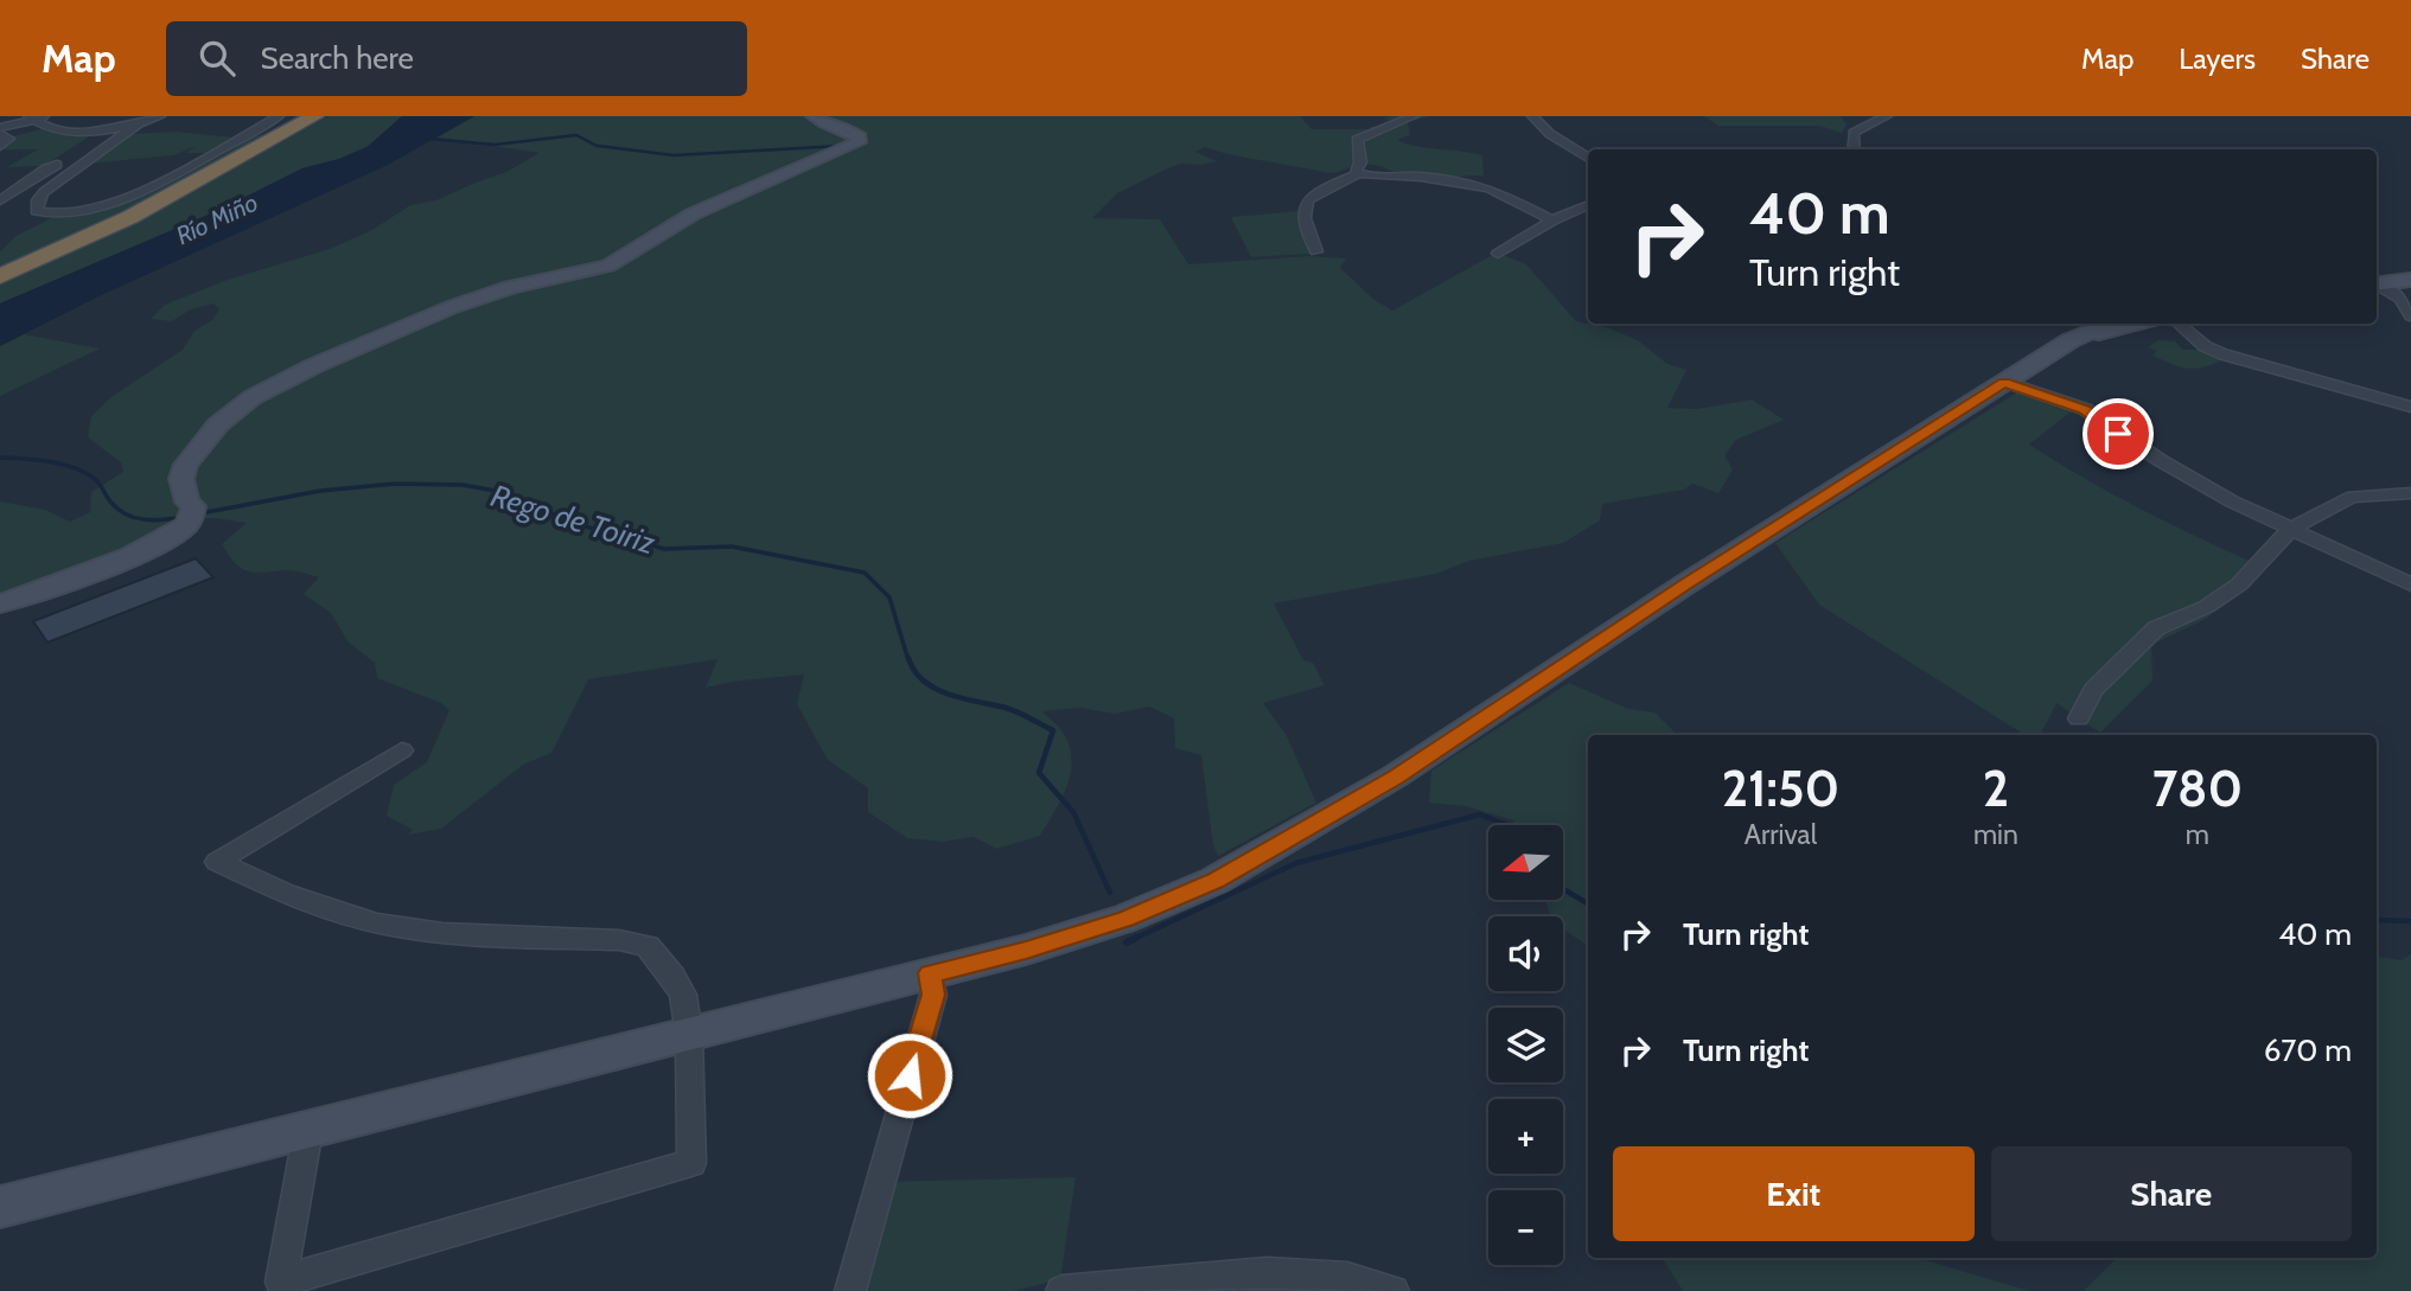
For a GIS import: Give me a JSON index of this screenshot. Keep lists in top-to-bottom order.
{
  "water": ["Río Miño", "Rego de Toiriz"],
  "north": "left",
  "page": {
    "header": "Map",
    "search": "Search here",
    "nav": ["Map", "Layers", "Share"],
    "turn": ["40 m", "Turn right"],
    "eta": [
      "21:50",
      "Arrival",
      "2",
      "min",
      "780",
      "m"
    ],
    "map_buttons": ["+", "−"],
    "list": [
      {
        "name": "Turn right",
        "value": "40 m"
      },
      {
        "name": "Turn right",
        "value": "670 m"
      }
    ],
    "buttons": ["Exit", "Share"]
  }
}
